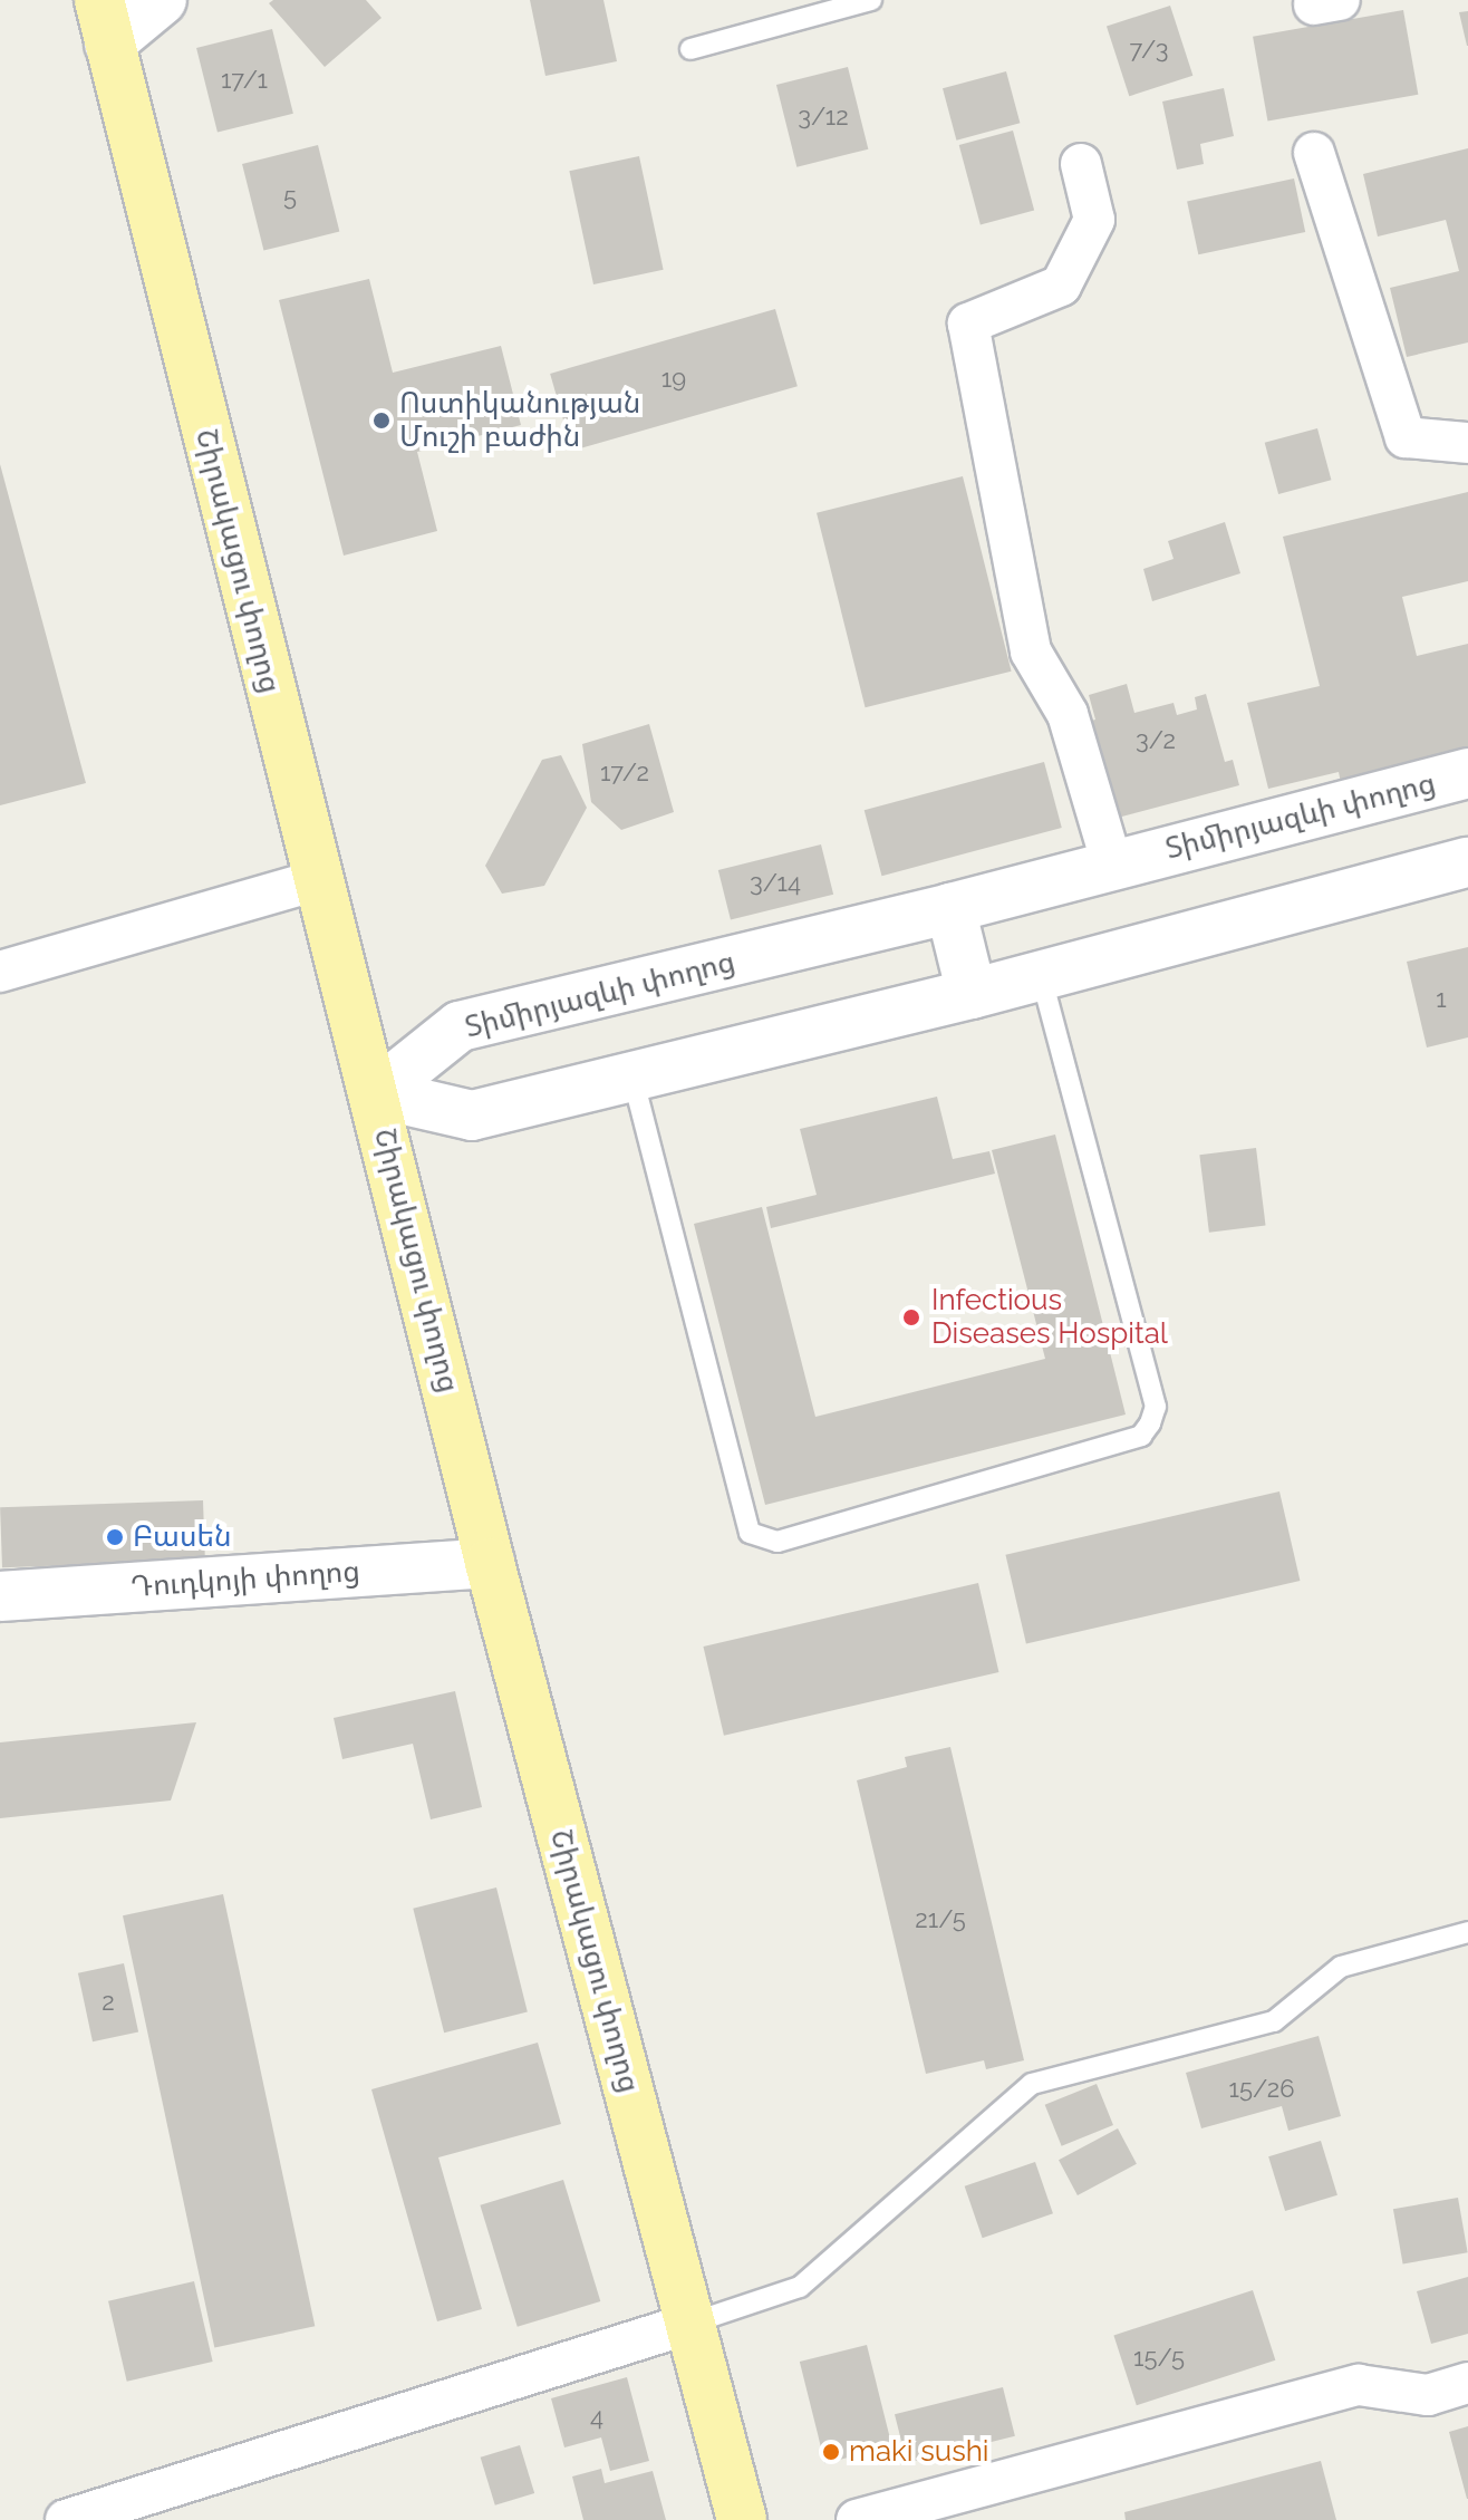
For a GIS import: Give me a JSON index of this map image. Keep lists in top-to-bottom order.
{
  "streets": {
    "main road": ["Շիրակացու փողոց"],
    "street": ["Տիմիրյազևի փողոց", "Դուդկոյի փողոց"]
  },
  "crossings": [
    ["Շիրակացու փողոց", "Տիմիրյազևի փողոց"],
    ["Շիրակացու փողոց", "Դուդկոյի փողոց"]
  ],
  "places": [
    "Ոստիկանության Մուշի բաժին",
    "Infectious Diseases Hospital",
    "Բասեն",
    "maki sushi"
  ],
  "house_numbers": [
    "7/3",
    "17/1",
    "3/12",
    "5",
    "19",
    "3/2",
    "17/2",
    "3/14",
    "1",
    "21/5",
    "2",
    "15/26",
    "15/5",
    "4"
  ]
}
